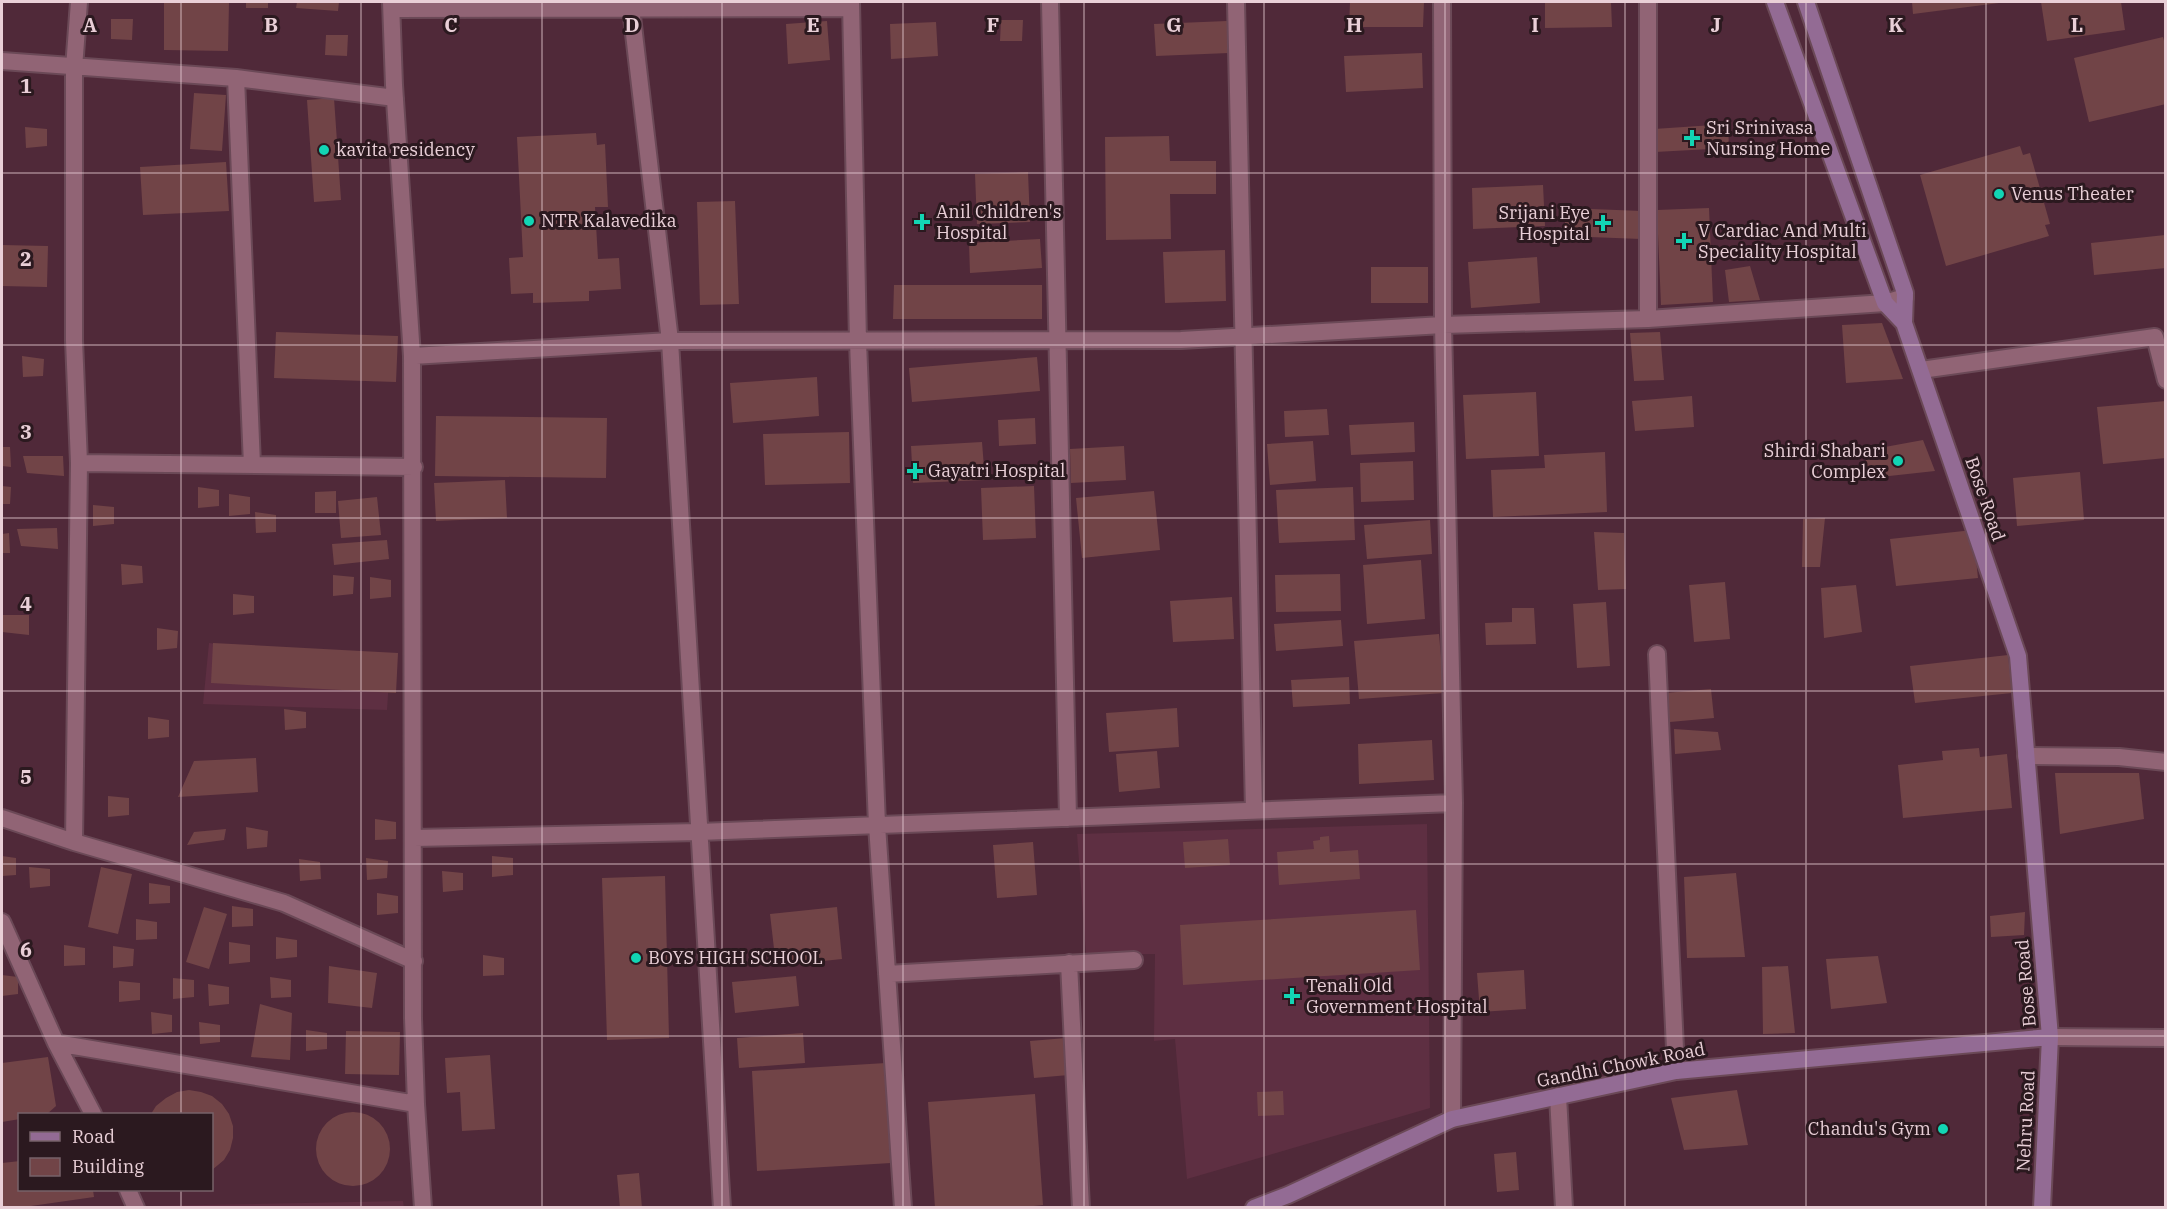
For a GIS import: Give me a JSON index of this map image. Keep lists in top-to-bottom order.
{
  "streets": {
    "main road": ["Bose Road", "Gandhi Chowk Road", "Nehru Road"]
  },
  "crossings": [
    ["Bose Road", "Gandhi Chowk Road"],
    ["Bose Road", "Nehru Road"],
    ["Gandhi Chowk Road", "Nehru Road"]
  ],
  "places": {
    "health": [
      "Sri Srinivasa Nursing Home",
      "Anil Children's Hospital",
      "Srijani Eye Hospital",
      "V Cardiac And Multi Speciality Hospital",
      "Gayatri Hospital",
      "Tenali Old Government Hospital"
    ],
    "other": [
      "kavita residency",
      "Venus Theater",
      "NTR Kalavedika",
      "Shirdi Shabari Complex",
      "BOYS HIGH SCHOOL",
      "Chandu's Gym"
    ]
  },
  "legend": ["Road", "Building"],
  "grid": {
    "columns": [
      "A",
      "B",
      "C",
      "D",
      "E",
      "F",
      "G",
      "H",
      "I",
      "J",
      "K",
      "L"
    ],
    "rows": [
      "1",
      "2",
      "3",
      "4",
      "5",
      "6"
    ]
  }
}
